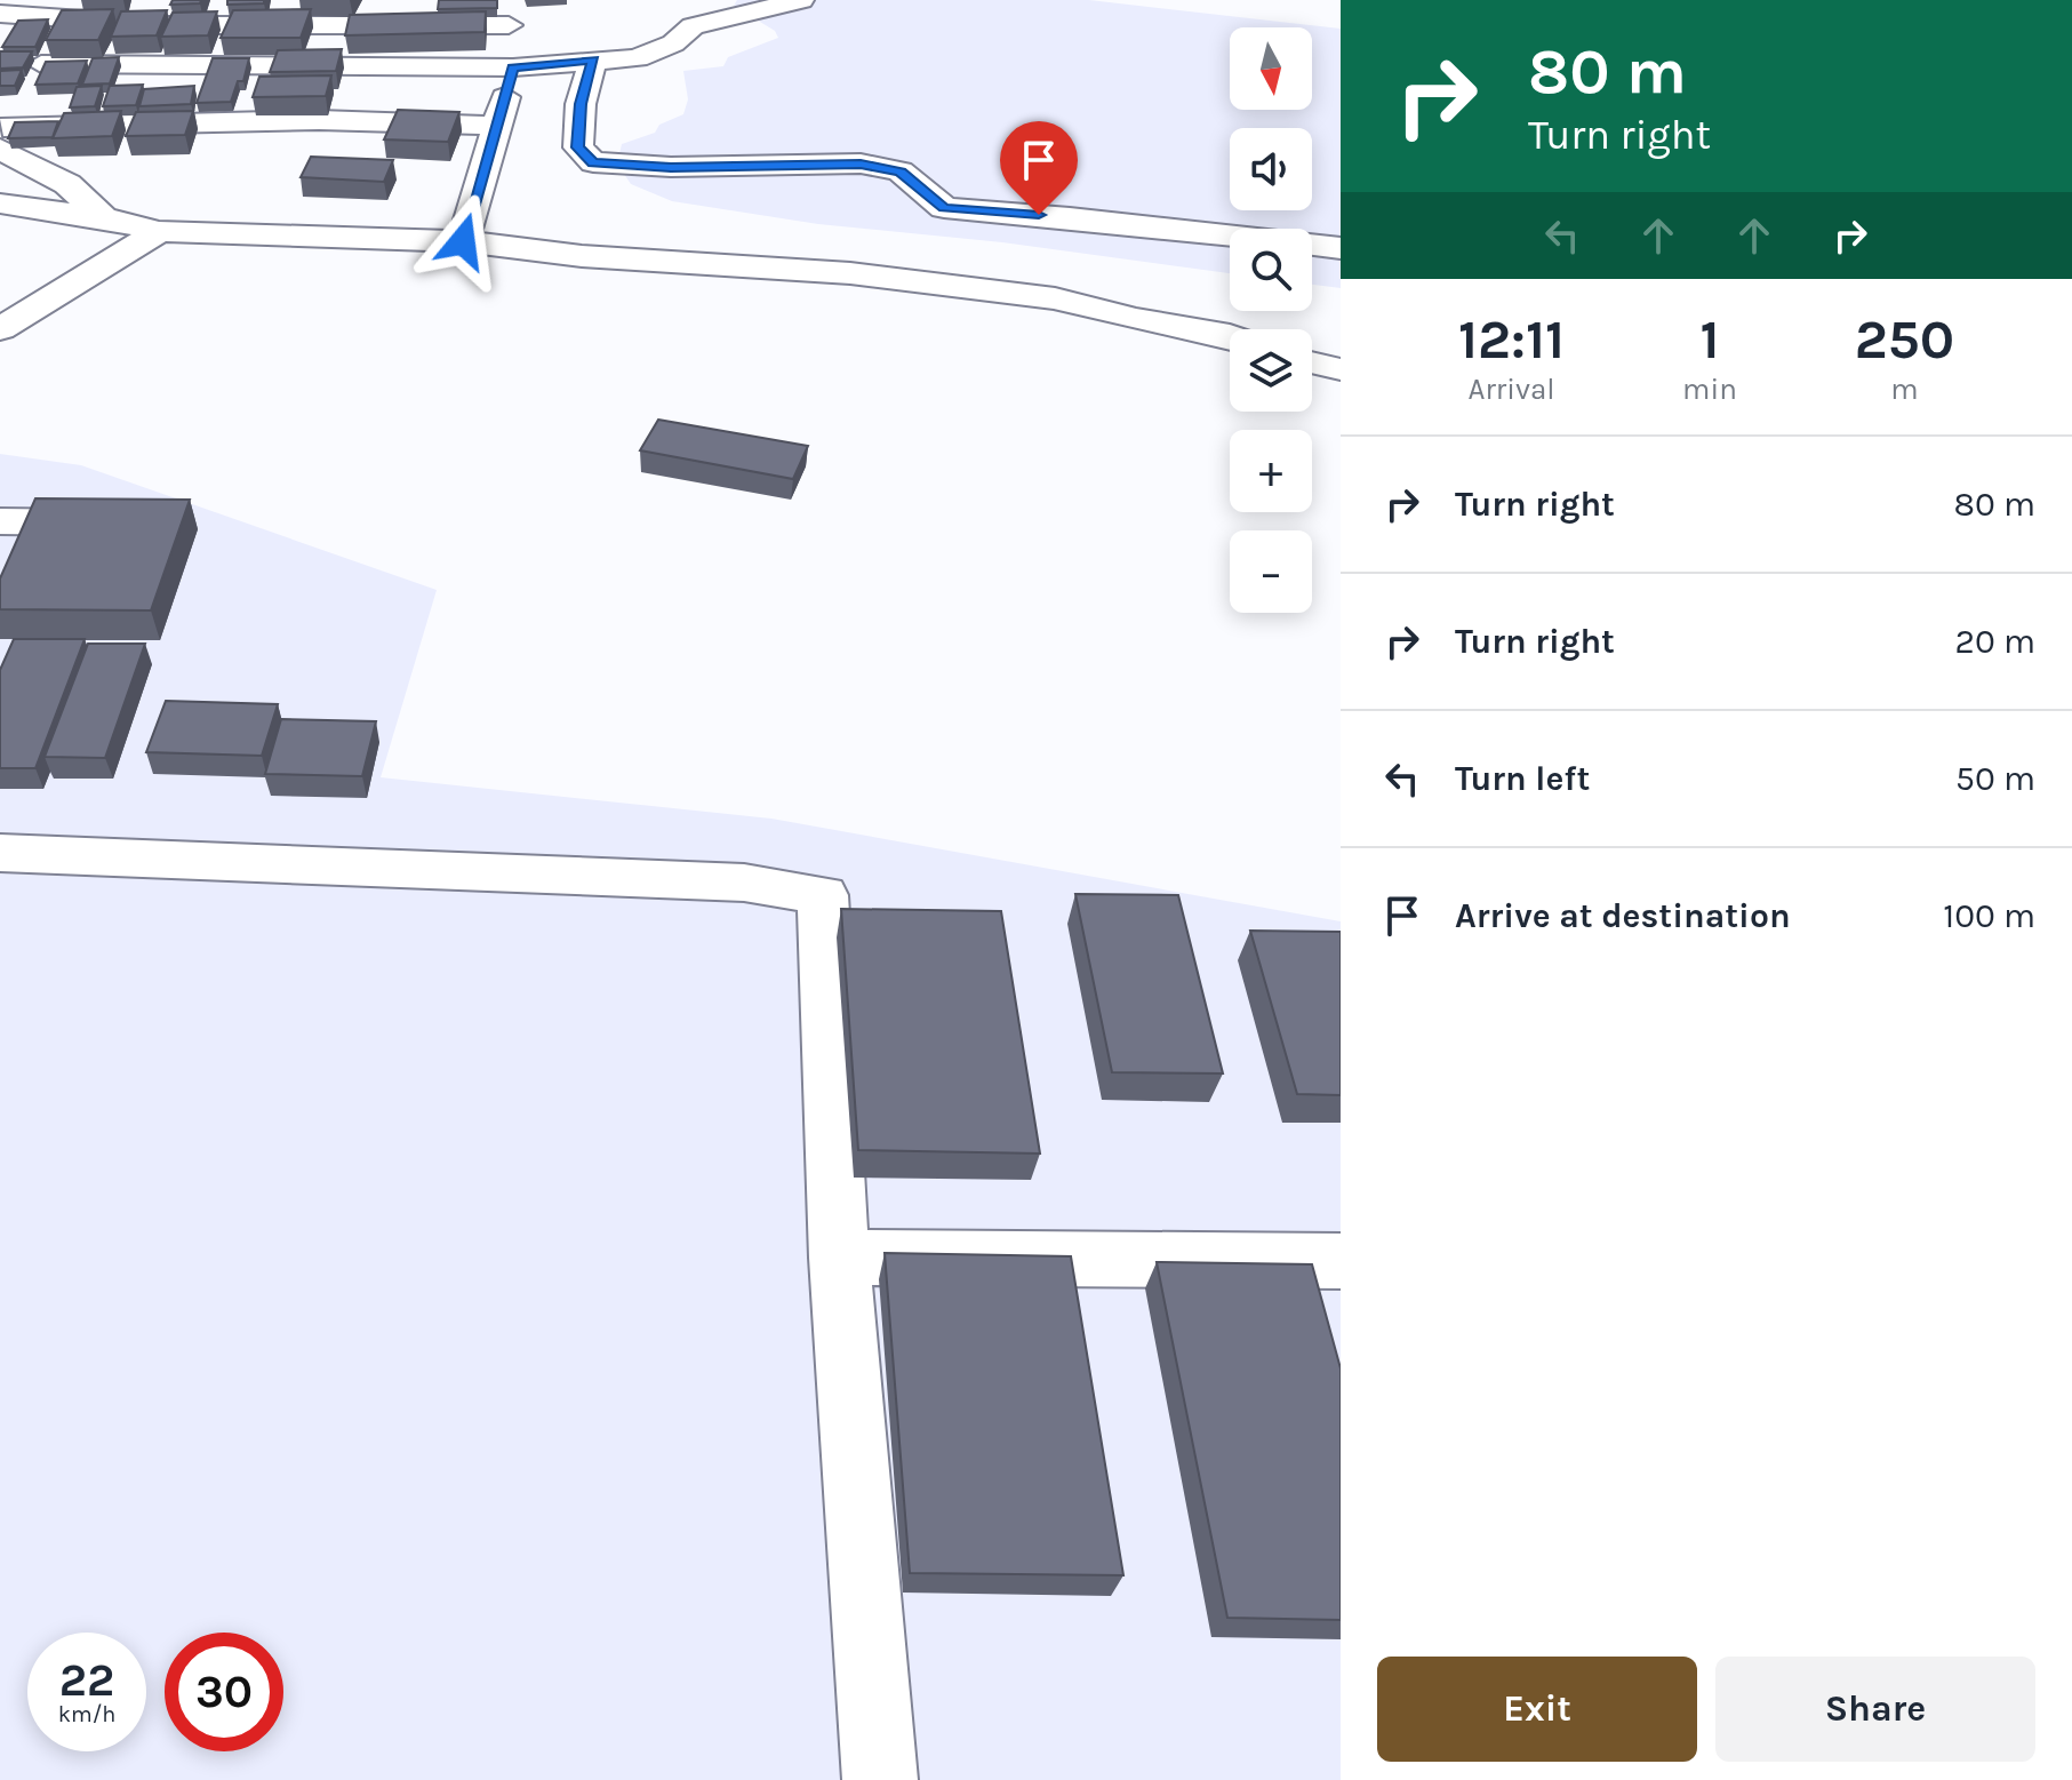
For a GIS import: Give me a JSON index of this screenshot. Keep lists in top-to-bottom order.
{
  "north": "bottom",
  "page": {
    "turn": ["80 m", "Turn right"],
    "map_buttons": ["+", "−"],
    "eta": [
      "12:11",
      "Arrival",
      "1",
      "min",
      "250",
      "m"
    ],
    "list": [
      {
        "name": "Turn right",
        "value": "80 m"
      },
      {
        "name": "Turn right",
        "value": "20 m"
      },
      {
        "name": "Turn left",
        "value": "50 m"
      },
      {
        "name": "Arrive at destination",
        "value": "100 m"
      }
    ],
    "speed": "22 km/h",
    "limit": "30",
    "buttons": ["Exit", "Share"]
  }
}
